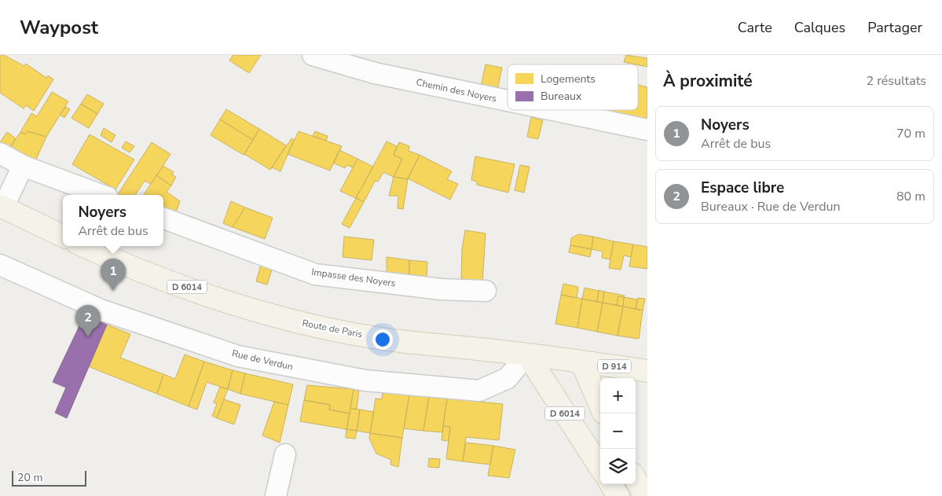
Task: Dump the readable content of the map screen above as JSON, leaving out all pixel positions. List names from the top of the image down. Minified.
{"streets":{"main road":["D 6014","Route de Paris","D 914"],"street":["Chemin des Noyers","Impasse des Noyers","Rue de Verdun"]},"crossings":[["D 6014","Route de Paris"],["D 6014","Rue de Verdun"],["Route de Paris","Rue de Verdun"]],"legend":["Logements","Bureaux"],"scale_bar":"20 m","page":{"header":"Waypost","nav":["Carte","Calques","Partager"],"heading":["À proximité","2 résultats"],"list":[{"mark":"1","name":"Noyers","note":"Arrêt de bus","value":"70 m"},{"mark":"2","name":"Espace libre","note":"Bureaux · Rue de Verdun","value":"80 m"}],"popup":["Noyers","Arrêt de bus"],"pins":["1","2"],"map_buttons":["+","−"],"scale":"20 m"}}
